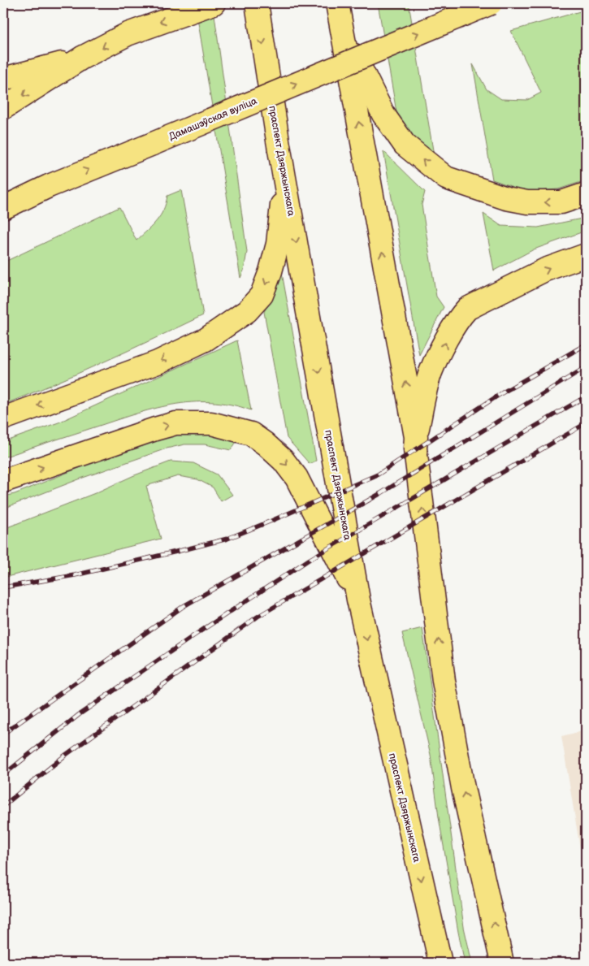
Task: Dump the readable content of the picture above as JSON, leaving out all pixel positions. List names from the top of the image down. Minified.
{"streets":{"main road":["Дамашэўская вуліца","праспект Дзяржынскага"]}}
